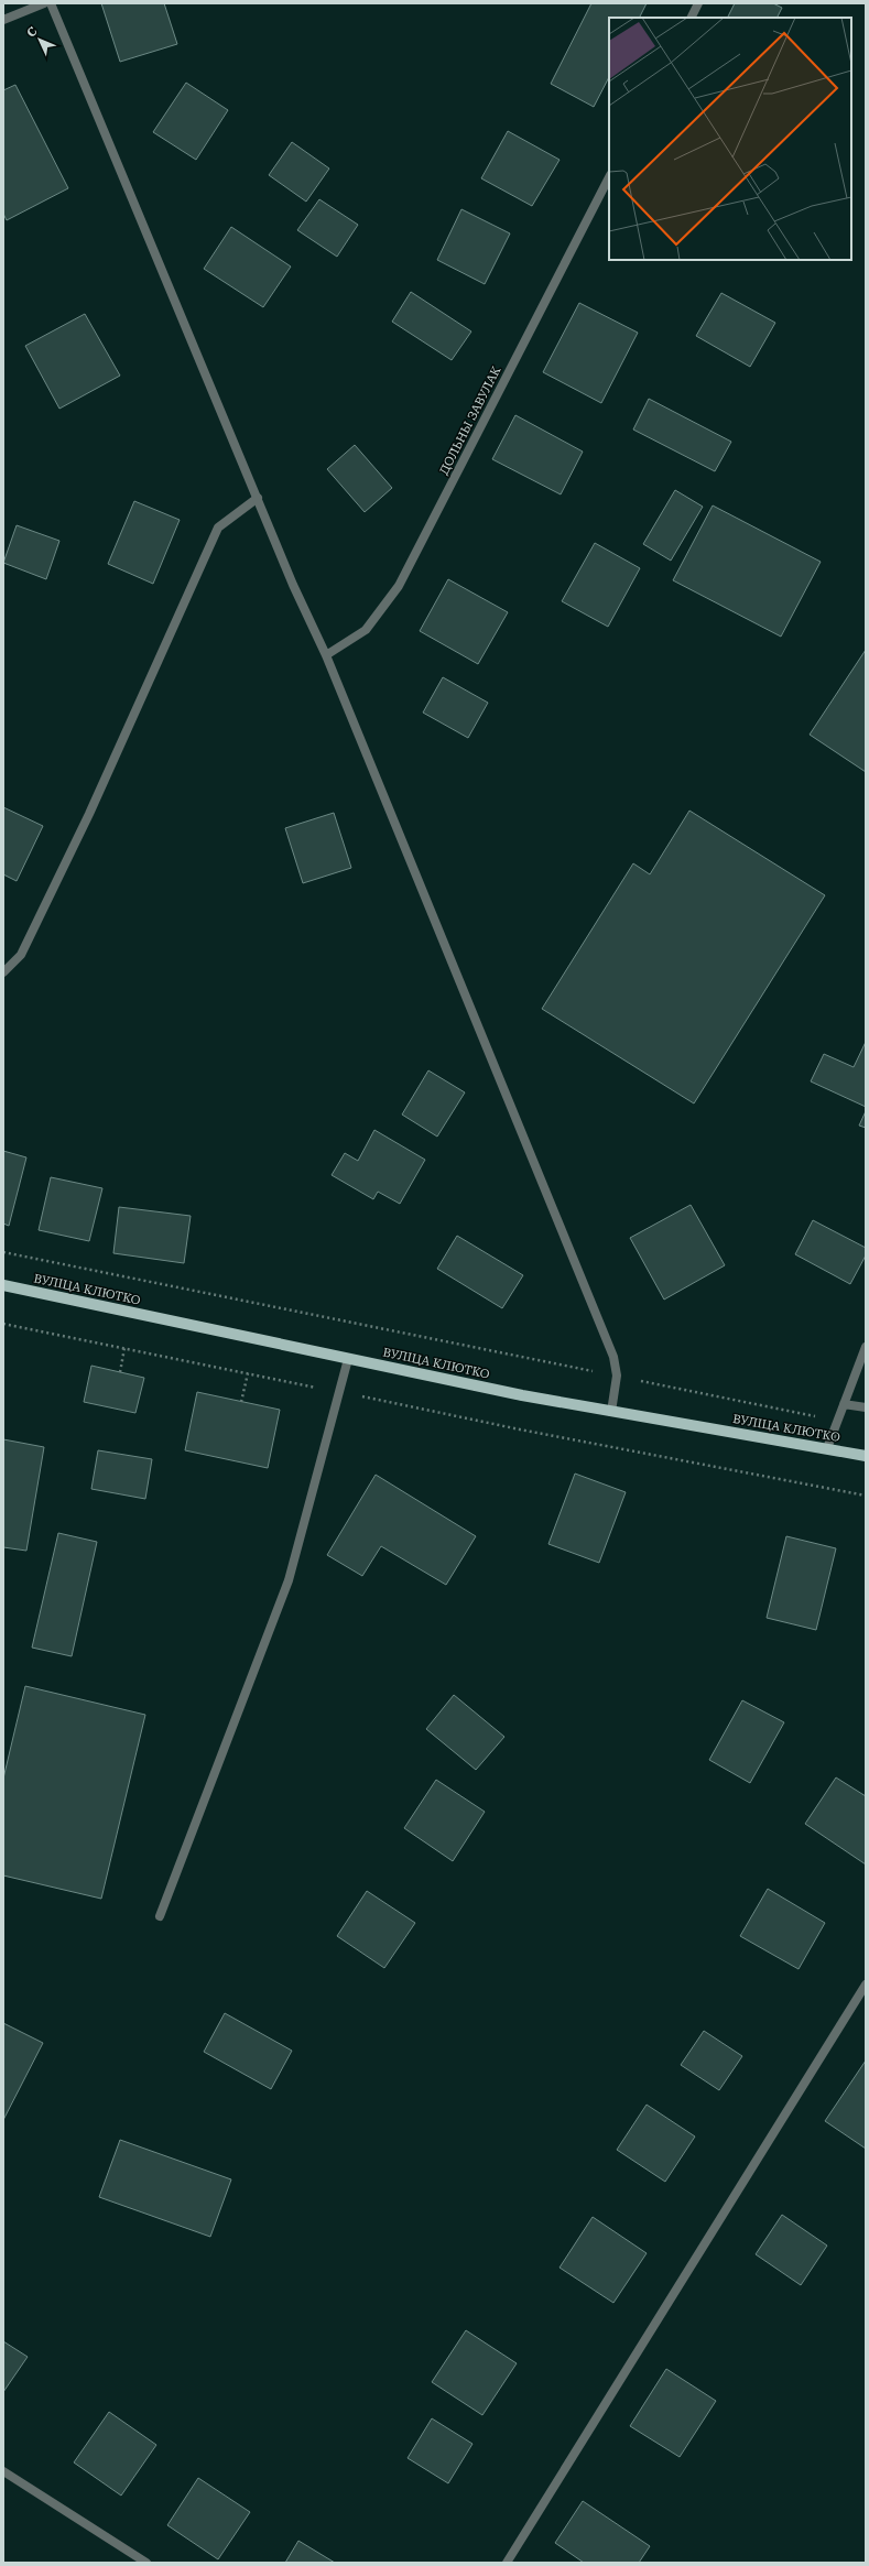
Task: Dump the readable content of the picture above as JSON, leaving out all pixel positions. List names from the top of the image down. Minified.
{"streets":{"main road":["ВУЛІЦА КЛЮТКО"],"street":["ДОЛЬНЫ ЗАВУЛАК"]},"north":"top left"}
